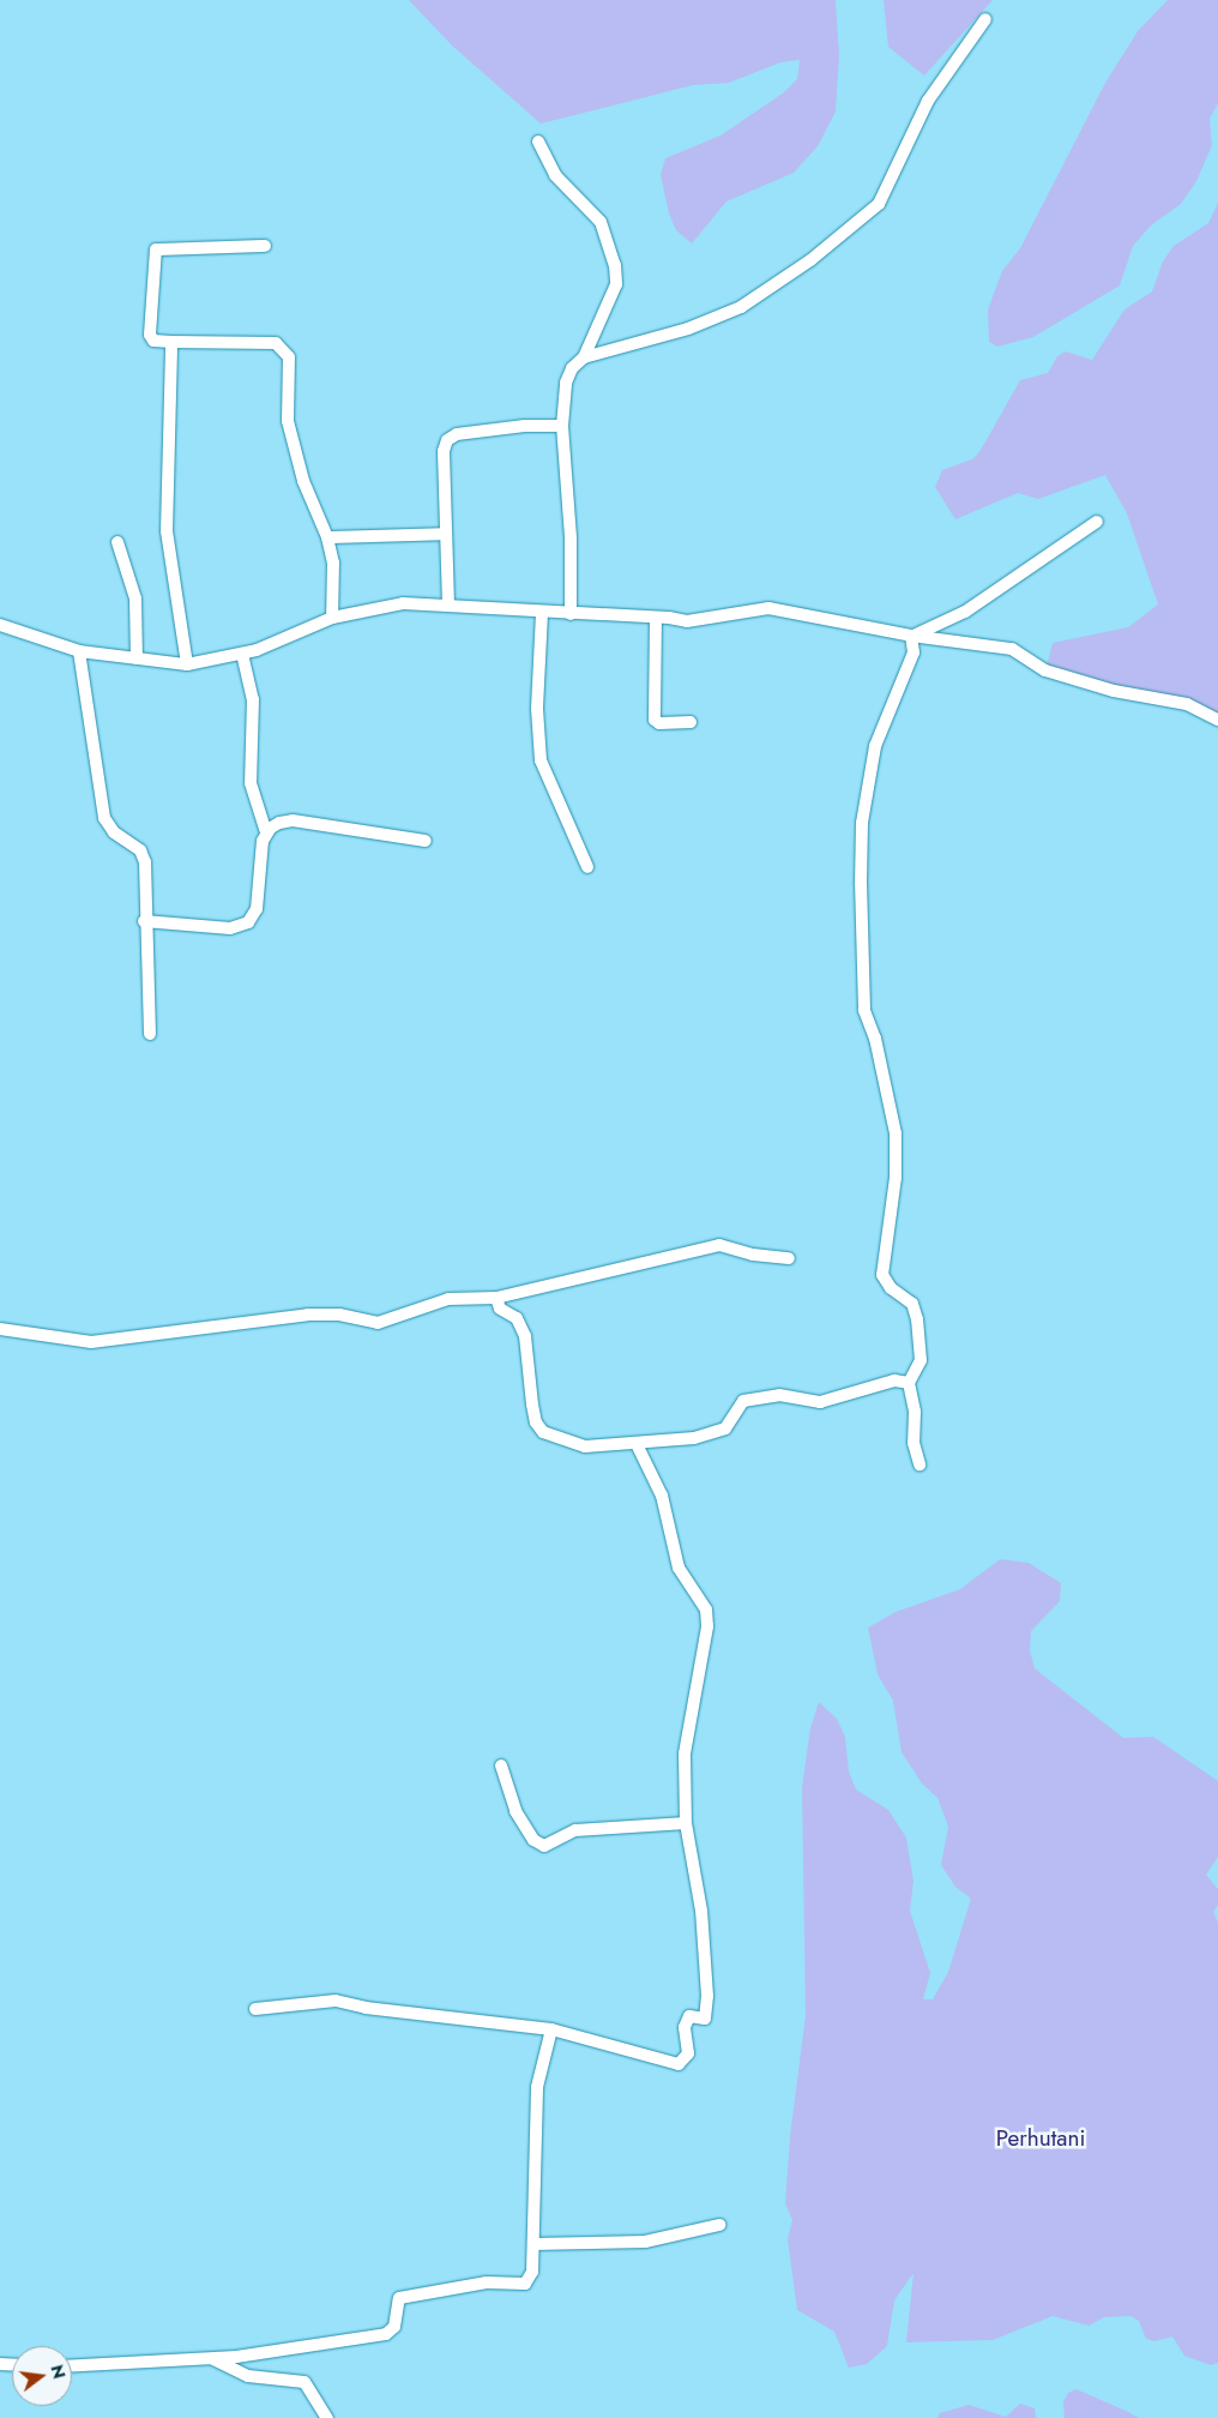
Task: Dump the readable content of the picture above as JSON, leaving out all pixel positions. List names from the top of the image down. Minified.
{"parks":["Perhutani"],"north":"right"}
